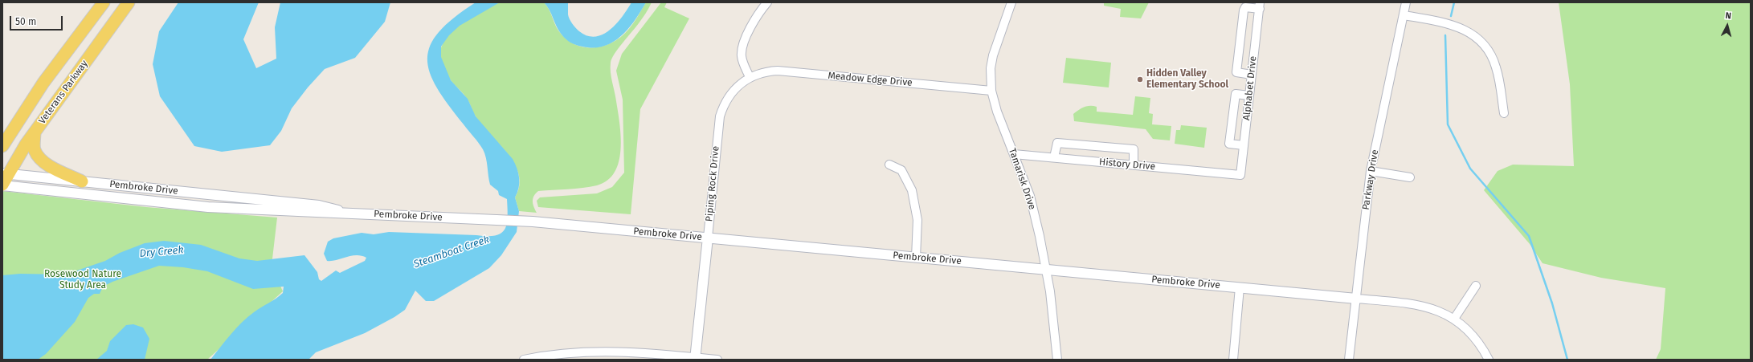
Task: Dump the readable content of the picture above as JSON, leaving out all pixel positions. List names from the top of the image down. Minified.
{"streets":{"main road":["Veterans Parkway"],"street":["Meadow Edge Drive","Alphabet Drive","History Drive","Tamarisk Drive","Parkway Drive","Piping Rock Drive","Pembroke Drive"]},"crossings":[["Meadow Edge Drive","Tamarisk Drive"],["Meadow Edge Drive","Piping Rock Drive"],["Alphabet Drive","History Drive"],["Veterans Parkway","Pembroke Drive"],["History Drive","Tamarisk Drive"],["Tamarisk Drive","Pembroke Drive"],["Parkway Drive","Pembroke Drive"],["Piping Rock Drive","Pembroke Drive"]],"water":["Dry Creek","Steamboat Creek"],"parks":["Rosewood Nature Study Area"],"places":["Hidden Valley Elementary School"],"scale_bar":"50 m","north":"top"}
